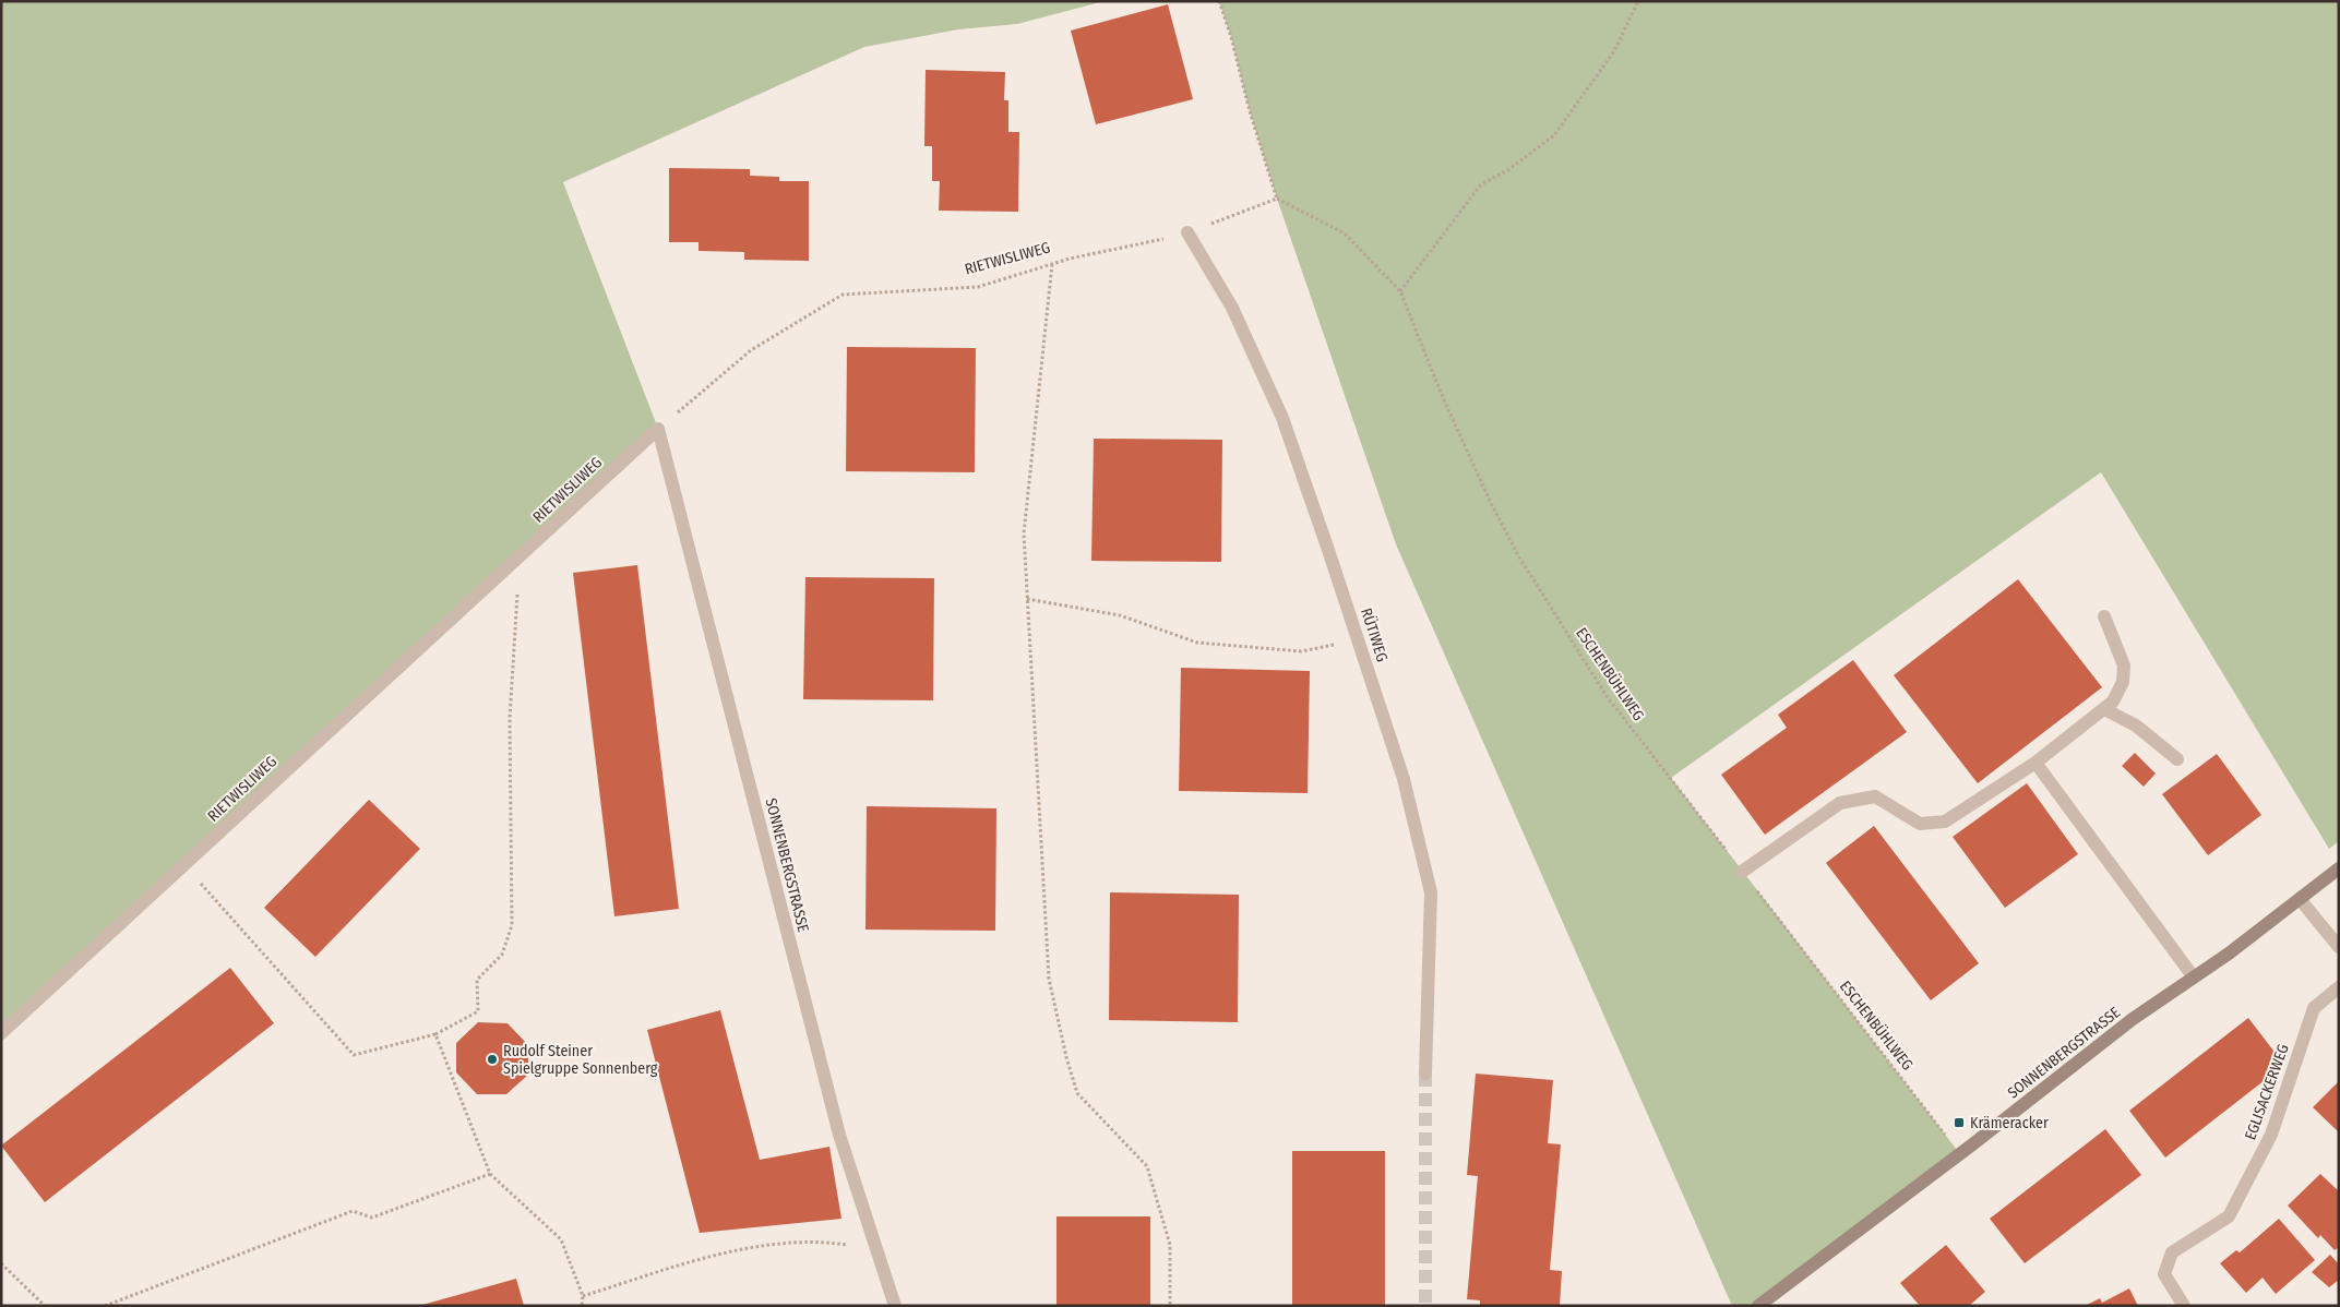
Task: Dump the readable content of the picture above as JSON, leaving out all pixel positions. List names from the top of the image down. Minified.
{"streets":{"street":["RIETWISLIWEG","RÜTIWEG","SONNENBERGSTRASSE","EGLISACKERWEG"],"path":["ESCHENBÜHLWEG"]},"crossings":[["RIETWISLIWEG","RÜTIWEG"],["RIETWISLIWEG","ESCHENBÜHLWEG"],["RIETWISLIWEG","SONNENBERGSTRASSE"],["ESCHENBÜHLWEG","SONNENBERGSTRASSE"]],"places":{"other":["Rudolf Steiner Spielgruppe Sonnenberg"],"transit":["Krämeracker"]}}
